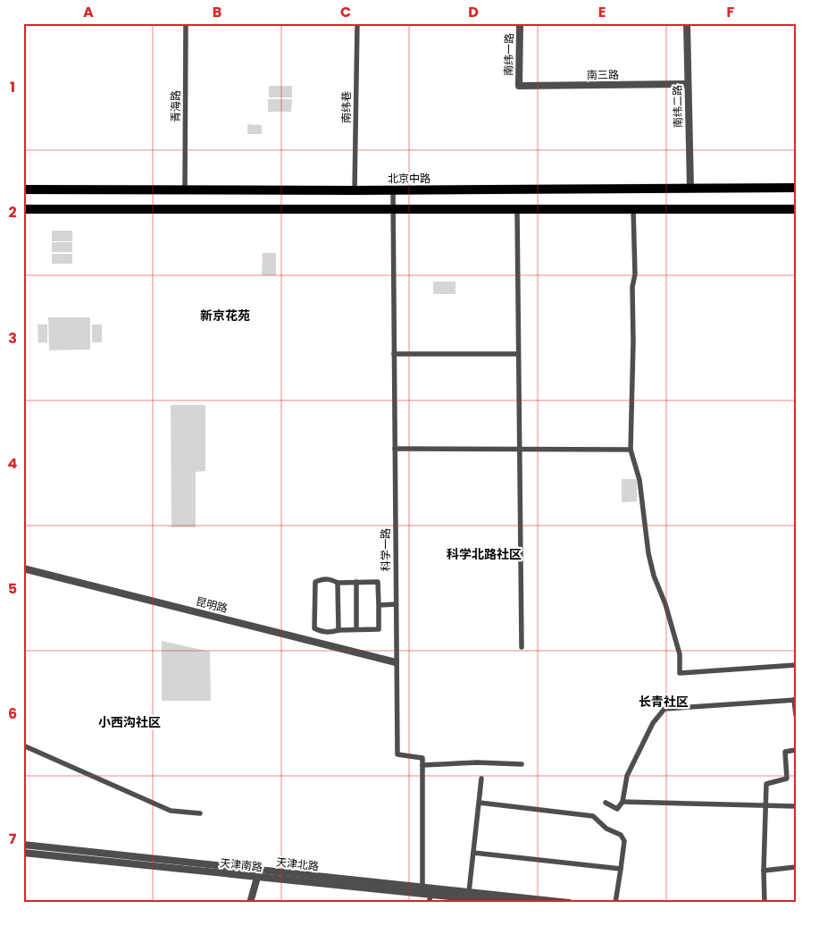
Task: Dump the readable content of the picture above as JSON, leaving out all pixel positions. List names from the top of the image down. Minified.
{"streets":{"main road":["北京中路"],"street":["南纬一路","南三路","青海路","南纬二路","南纬巷","科学一路","昆明路","天津北路","天津南路"]},"crossings":[["南纬一路","南三路"],["南三路","南纬二路"],["青海路","北京中路"],["南纬二路","北京中路"],["南纬巷","北京中路"],["北京中路","科学一路"],["科学一路","昆明路"],["天津北路","天津南路"]],"districts":["新京花苑","科学北路社区","长青社区","小西沟社区"],"grid":{"columns":["A","B","C","D","E","F"],"rows":["1","2","3","4","5","6","7"]}}
